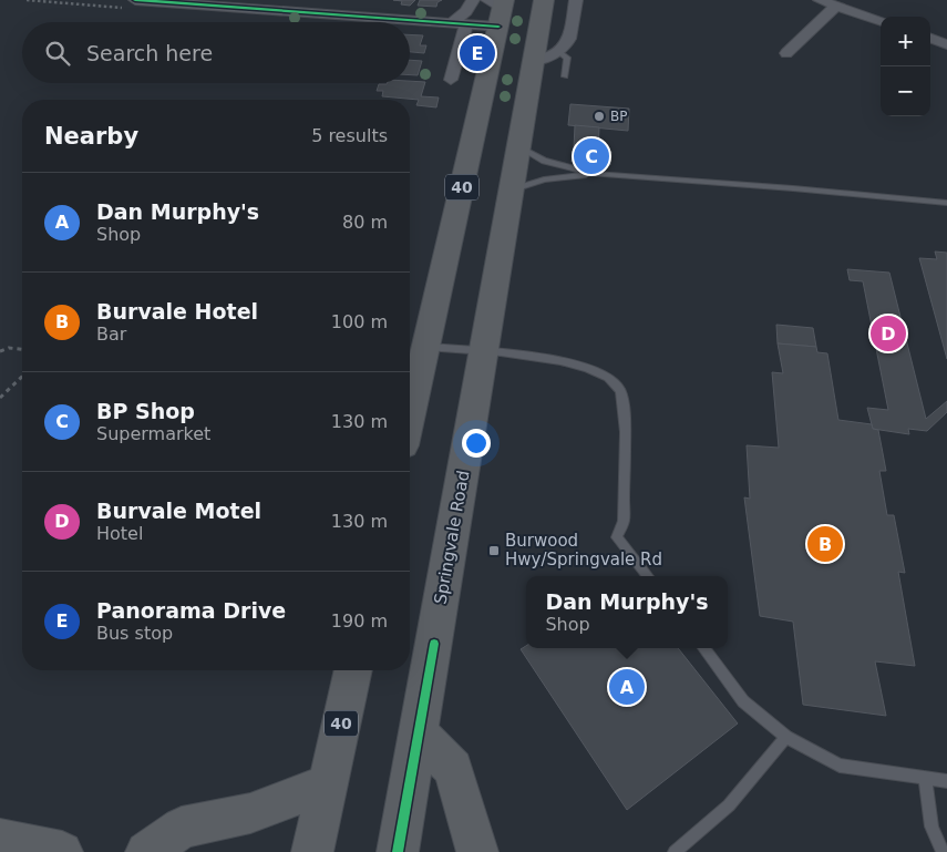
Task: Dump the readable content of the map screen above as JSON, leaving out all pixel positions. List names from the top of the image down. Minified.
{"streets":{"highway":["40","Springvale Road"]},"places":{"other":["BP"],"transit":["Burwood Hwy/Springvale Rd"]},"page":{"map_buttons":["+","−"],"search":"Search here","pins":["E","C","D","B","A"],"heading":["Nearby","5 results"],"list":[{"mark":"A","name":"Dan Murphy's","note":"Shop","value":"80 m"},{"mark":"B","name":"Burvale Hotel","note":"Bar","value":"100 m"},{"mark":"C","name":"BP Shop","note":"Supermarket","value":"130 m"},{"mark":"D","name":"Burvale Motel","note":"Hotel","value":"130 m"},{"mark":"E","name":"Panorama Drive","note":"Bus stop","value":"190 m"}],"popup":["Dan Murphy's","Shop"]}}
